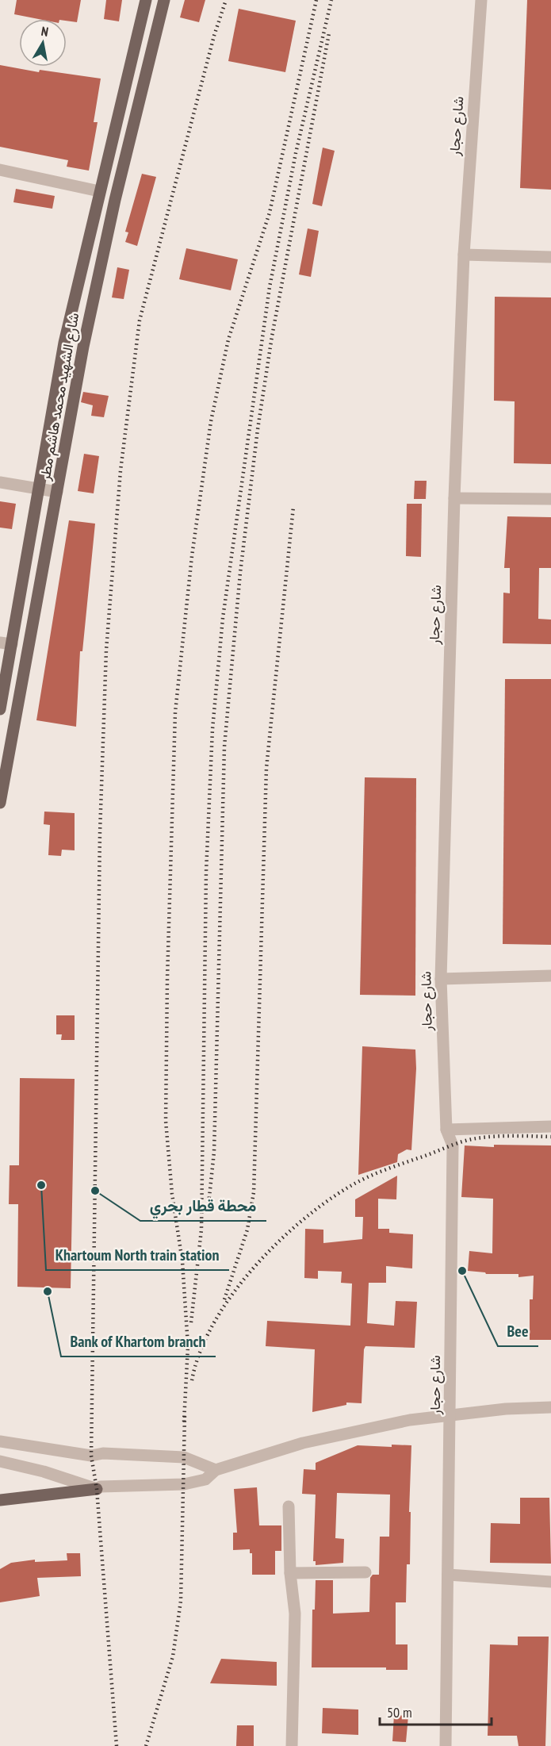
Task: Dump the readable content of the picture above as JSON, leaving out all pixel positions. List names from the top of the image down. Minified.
{"streets":{"main road":["شارع الشهيد محمد هاشم مطر"],"street":["شارع حجار"]},"places":["Khartoum North train station","محطة قطار بحري","Bee","Bank of Khartom branch"],"scale_bar":"50 m","north":"top"}
